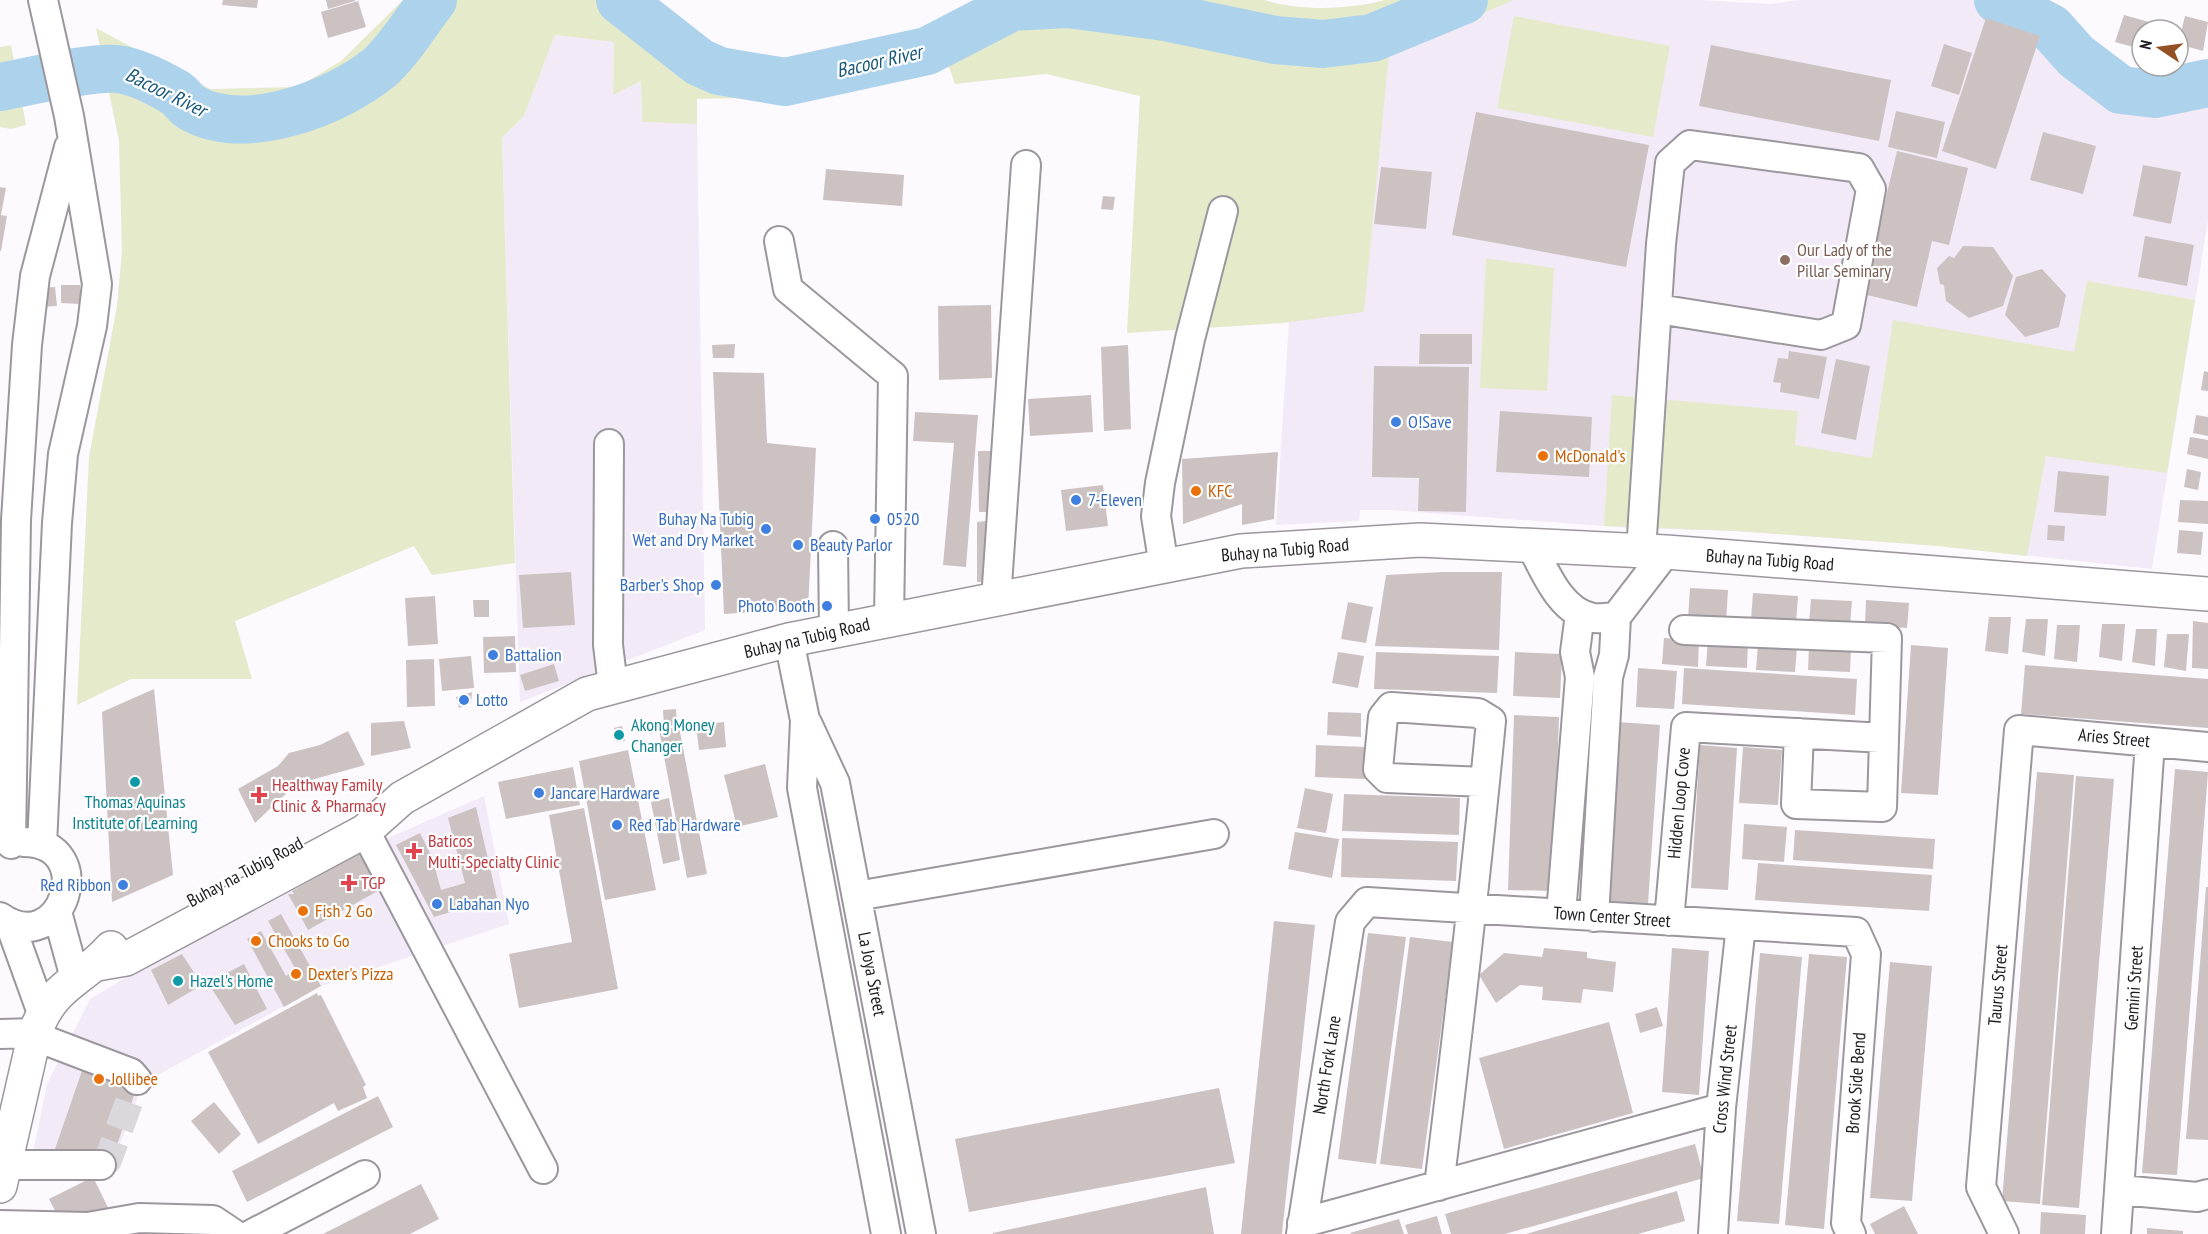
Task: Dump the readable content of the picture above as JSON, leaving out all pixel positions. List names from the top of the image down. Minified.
{"streets":{"main road":["Buhay na Tubig Road"],"street":["Aries Street","Hidden Loop Cove","Town Center Street","La Joya Street","Taurus Street","Gemini Street","North Fork Lane","Cross Wind Street","Brook Side Bend"]},"crossings":[["Buhay na Tubig Road","La Joya Street"],["Aries Street","Taurus Street"],["Aries Street","Gemini Street"],["Hidden Loop Cove","Town Center Street"],["Town Center Street","North Fork Lane"],["Town Center Street","Cross Wind Street"],["Town Center Street","Brook Side Bend"]],"water":["Bacoor River"],"places":{"other":["Our Lady of the Pillar Seminary","O!Save","McDonald's","KFC","7-Eleven","0520","Buhay Na Tubig Wet and Dry Market","Beauty Parlor","Barber's Shop","Photo Booth","Battalion","Lotto","Akong Money Changer","Thomas Aquinas Institute of Learning","Jancare Hardware","Red Tab Hardware","Red Ribbon","Labahan Nyo","Fish 2 Go","Chooks to Go","Dexter's Pizza","Hazel's Home","Jollibee"],"health":["Healthway Family Clinic & Pharmacy","Baticos Multi-Specialty Clinic","TGP"]},"north":"left"}
